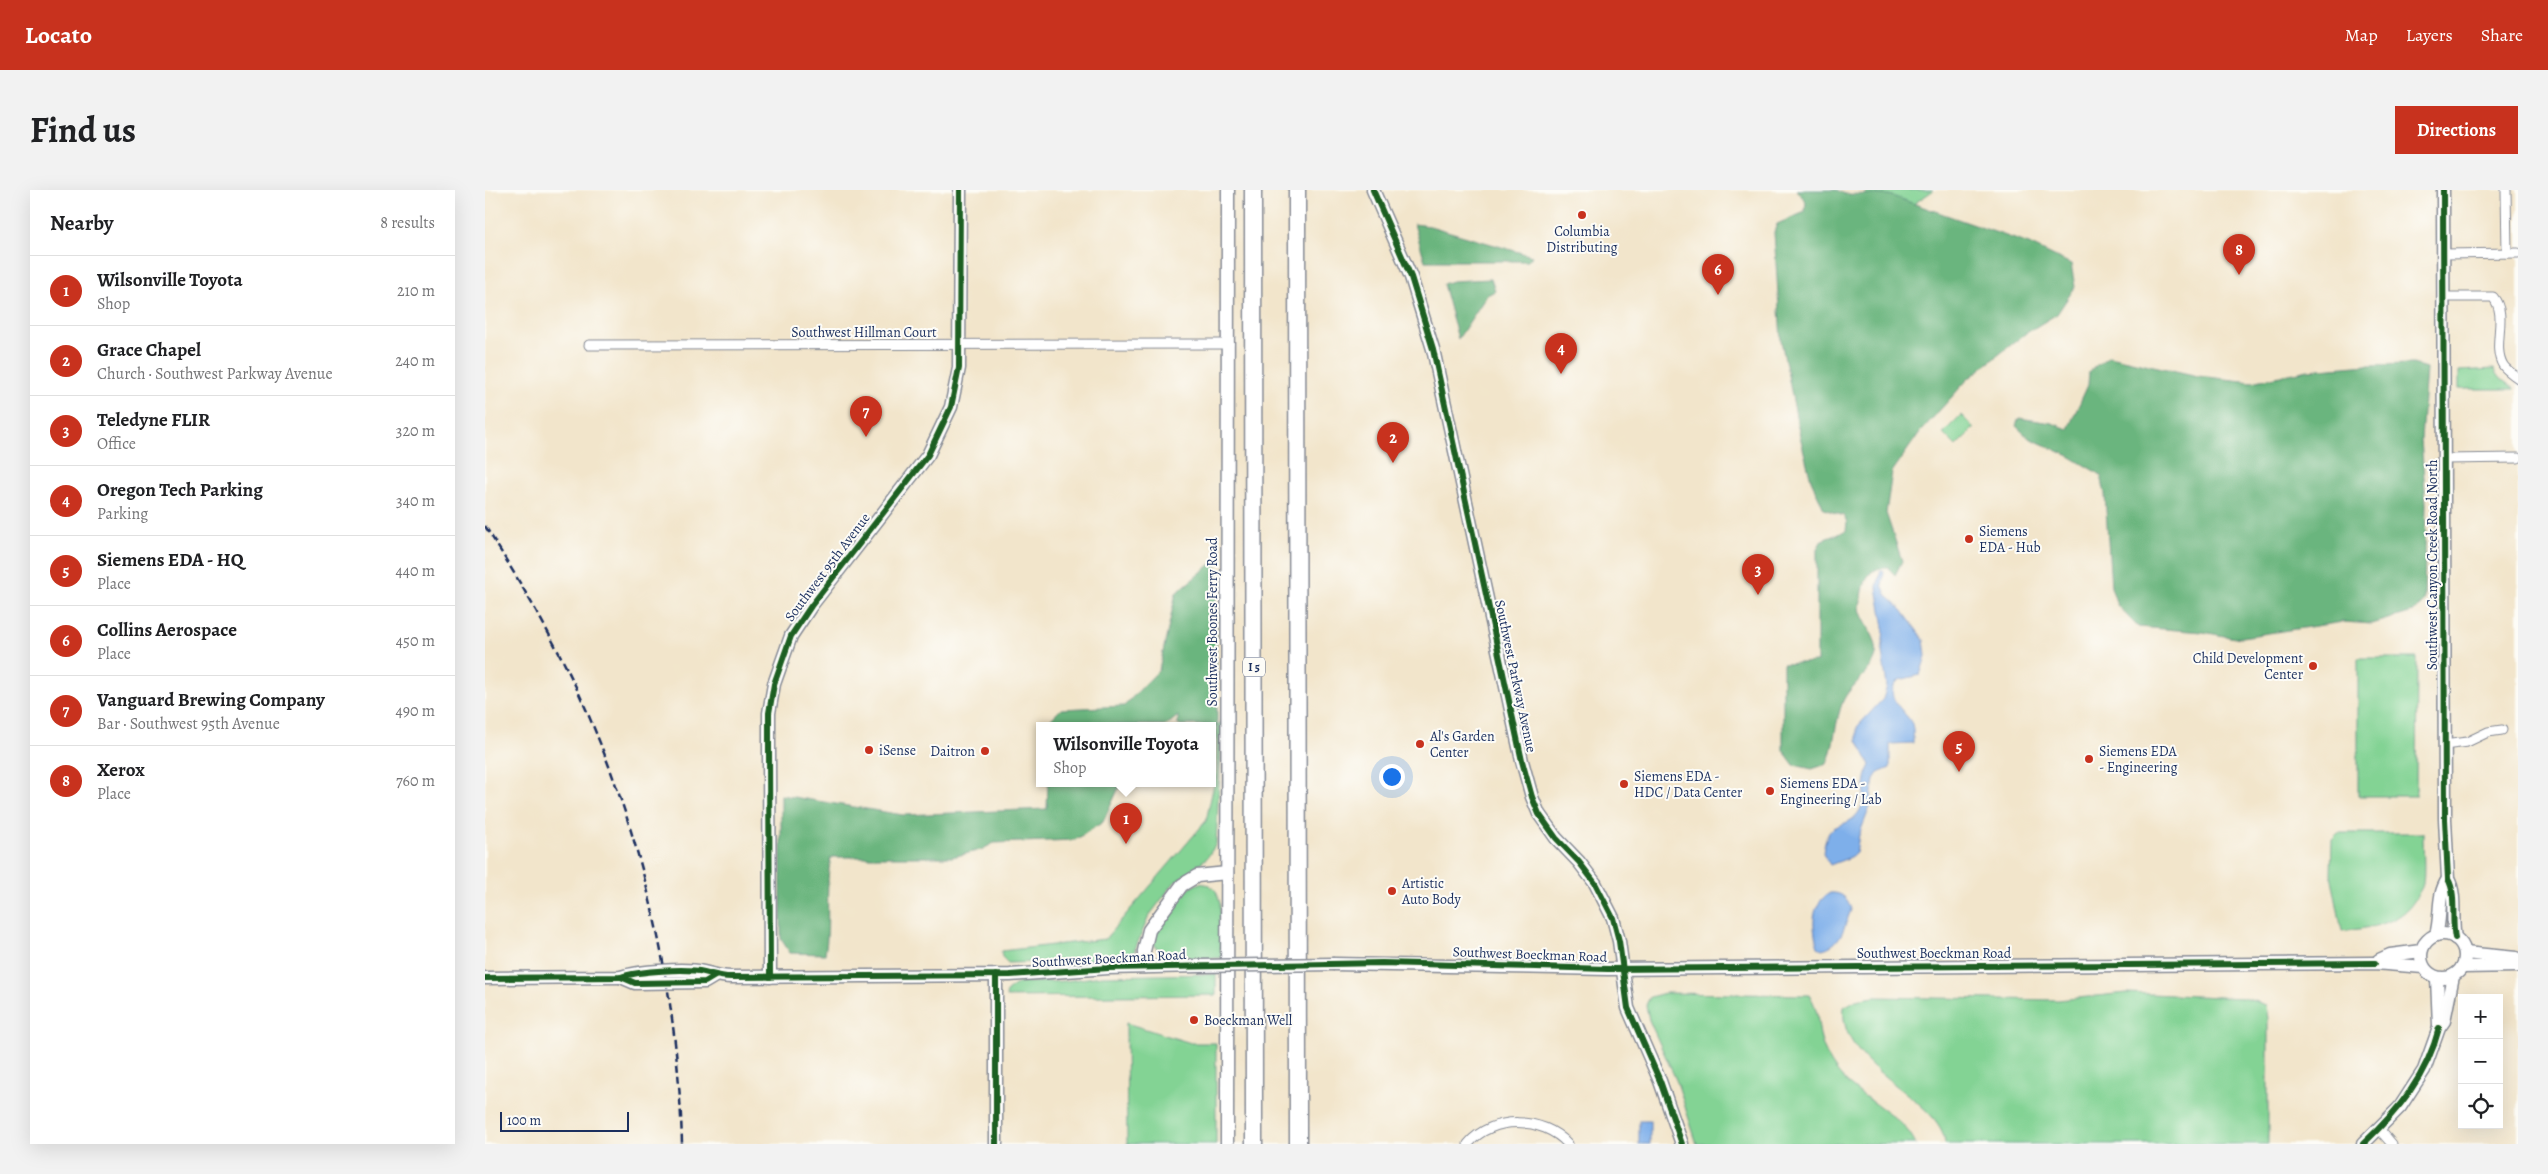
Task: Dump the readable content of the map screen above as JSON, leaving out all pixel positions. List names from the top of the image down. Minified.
{"streets":{"highway":["I 5"],"main road":["Southwest Canyon Creek Road North","Southwest 95th Avenue","Southwest Boones Ferry Road","Southwest Parkway Avenue","Southwest Boeckman Road"],"street":["Southwest Hillman Court"]},"crossings":[["Southwest Hillman Court","Southwest 95th Avenue"],["Southwest Hillman Court","Southwest Boones Ferry Road"],["Southwest Canyon Creek Road North","Southwest Boeckman Road"],["Southwest 95th Avenue","Southwest Boeckman Road"],["Southwest Parkway Avenue","Southwest Boeckman Road"]],"places":["Columbia Distributing","Siemens EDA - Hub","Child Development Center","Al's Garden Center","iSense","Daitron","Siemens EDA - Engineering","Siemens EDA - HDC / Data Center","Siemens EDA - Engineering / Lab","Artistic Auto Body","Boeckman Well"],"scale_bar":"100 m","page":{"header":"Locato","nav":["Map","Layers","Share"],"title":"Find us","buttons":"Directions","heading":["Nearby","8 results"],"pins":["8","6","4","7","2","3","5","1"],"list":[{"mark":"1","name":"Wilsonville Toyota","note":"Shop","value":"210 m"},{"mark":"2","name":"Grace Chapel","note":"Church · Southwest Parkway Avenue","value":"240 m"},{"mark":"3","name":"Teledyne FLIR","note":"Office","value":"320 m"},{"mark":"4","name":"Oregon Tech Parking","note":"Parking","value":"340 m"},{"mark":"5","name":"Siemens EDA - HQ","note":"Place","value":"440 m"},{"mark":"6","name":"Collins Aerospace","note":"Place","value":"450 m"},{"mark":"7","name":"Vanguard Brewing Company","note":"Bar · Southwest 95th Avenue","value":"490 m"},{"mark":"8","name":"Xerox","note":"Place","value":"760 m"}],"popup":["Wilsonville Toyota","Shop"],"map_buttons":["+","−"],"scale":"100 m"}}
